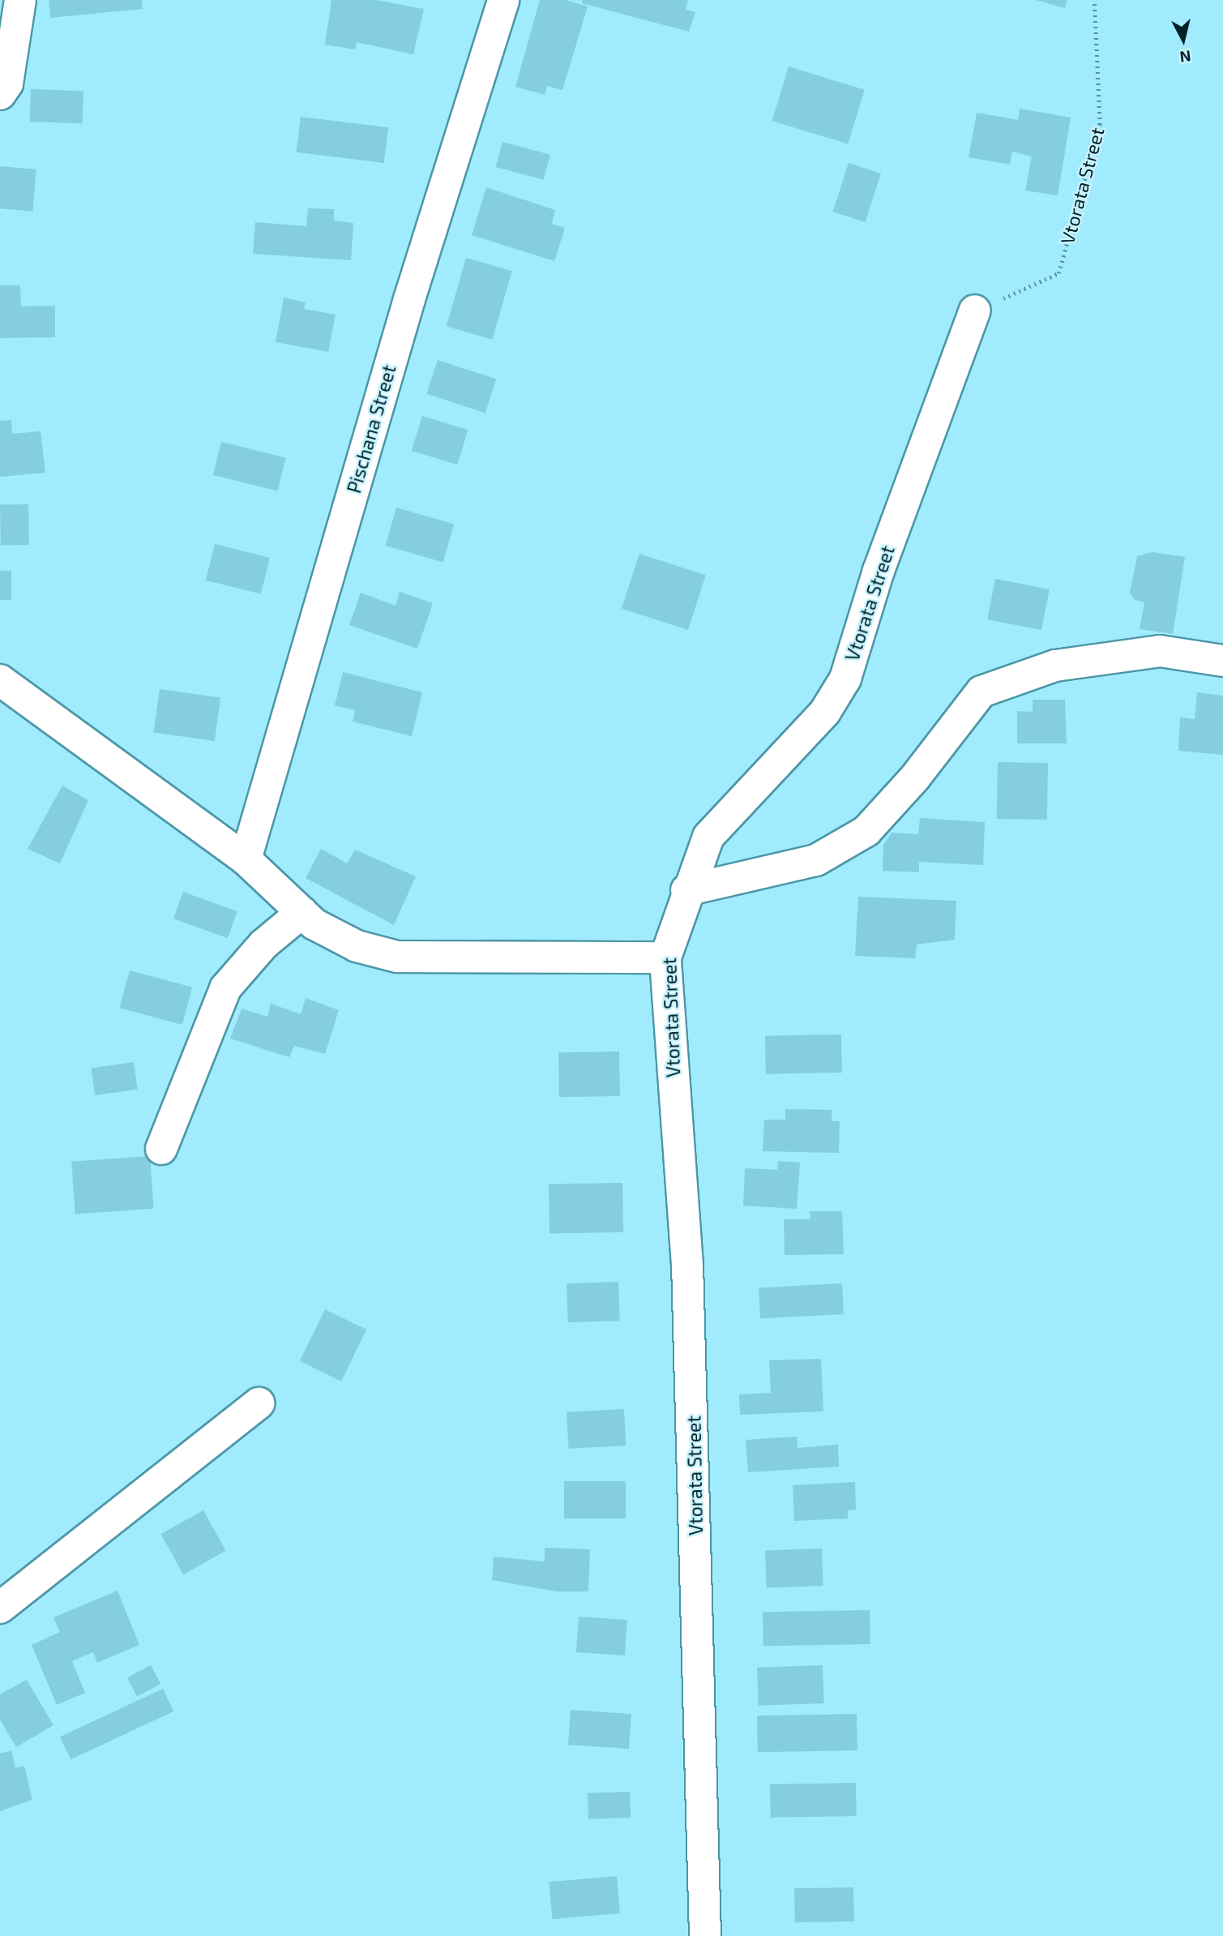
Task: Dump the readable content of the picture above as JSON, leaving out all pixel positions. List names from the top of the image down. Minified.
{"streets":{"street":["Vtorata Street","Pischana Street"]},"north":"bottom"}
